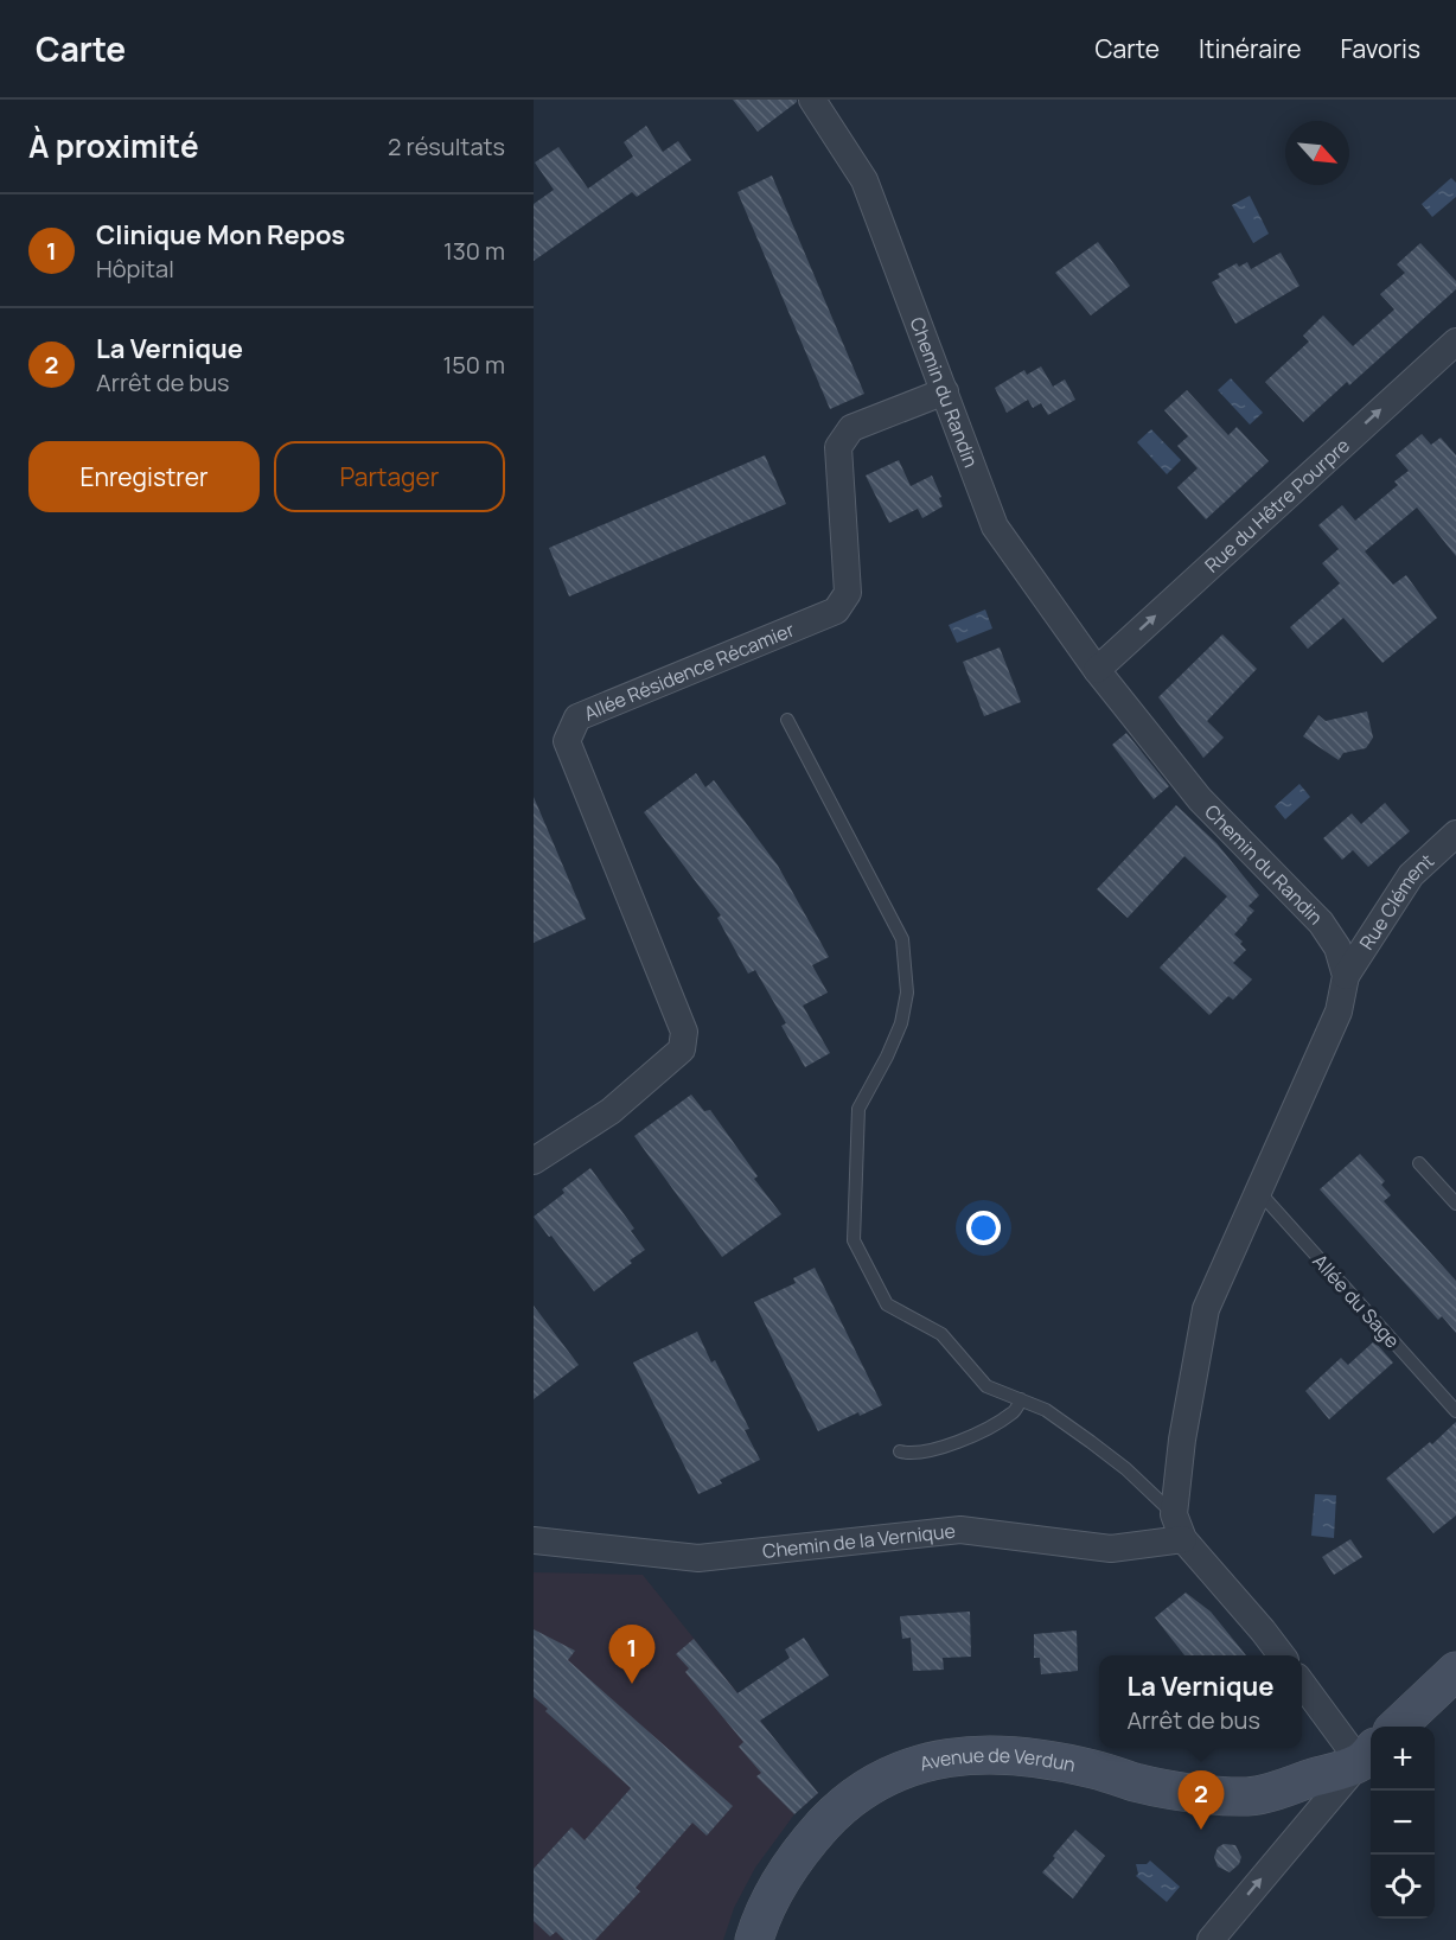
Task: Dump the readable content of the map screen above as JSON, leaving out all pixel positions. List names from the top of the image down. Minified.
{"streets":{"main road":["Avenue de Verdun"],"street":["Chemin du Randin","Rue du Hêtre Pourpre","Allée Résidence Récamier","Rue Clément","Chemin de la Vernique"],"lane":["Allée du Sage"]},"crossings":[["Chemin du Randin","Rue du Hêtre Pourpre"],["Chemin du Randin","Allée Résidence Récamier"],["Chemin du Randin","Rue Clément"]],"one_way":["Rue du Hêtre Pourpre"],"north":"bottom right","page":{"header":"Carte","nav":["Carte","Itinéraire","Favoris"],"heading":["À proximité","2 résultats"],"list":[{"mark":"1","name":"Clinique Mon Repos","note":"Hôpital","value":"130 m"},{"mark":"2","name":"La Vernique","note":"Arrêt de bus","value":"150 m"}],"buttons":["Enregistrer","Partager"],"pins":["1","2"],"popup":["La Vernique","Arrêt de bus"],"map_buttons":["+","−"]}}
